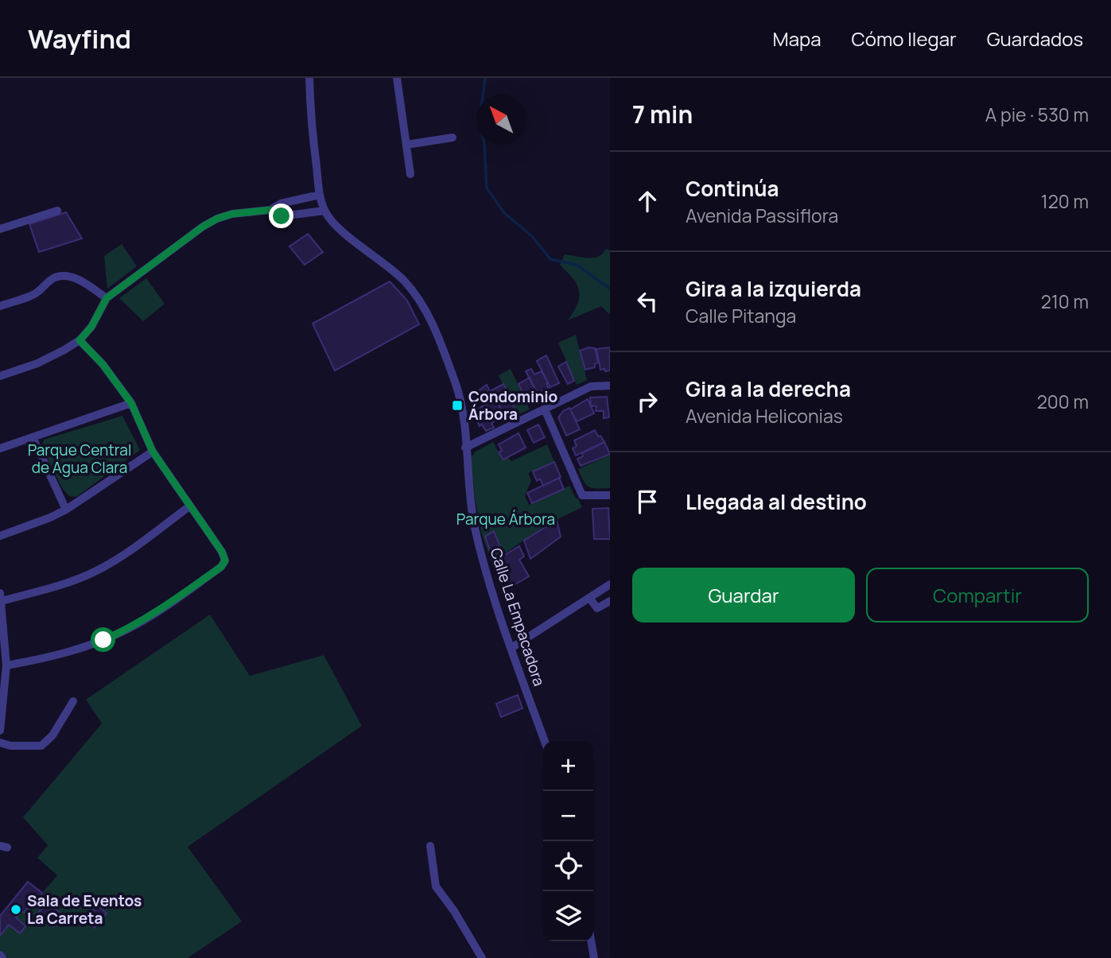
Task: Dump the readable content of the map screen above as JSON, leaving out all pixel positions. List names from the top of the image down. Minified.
{"streets":{"street":["Calle La Empacadora"]},"parks":["Parque Central de Agua Clara","Parque Árbora"],"places":{"transit":["Condominio Árbora"],"other":["Sala de Eventos La Carreta"]},"north":"top left","page":{"header":"Wayfind","nav":["Mapa","Cómo llegar","Guardados"],"heading":["7 min","A pie · 530 m"],"list":[["Continúa","Avenida Passiflora","120 m"],["Gira a la izquierda","Calle Pitanga","210 m"],["Gira a la derecha","Avenida Heliconias","200 m"],"Llegada al destino"],"buttons":["Guardar","Compartir"],"map_buttons":["+","−"]}}
